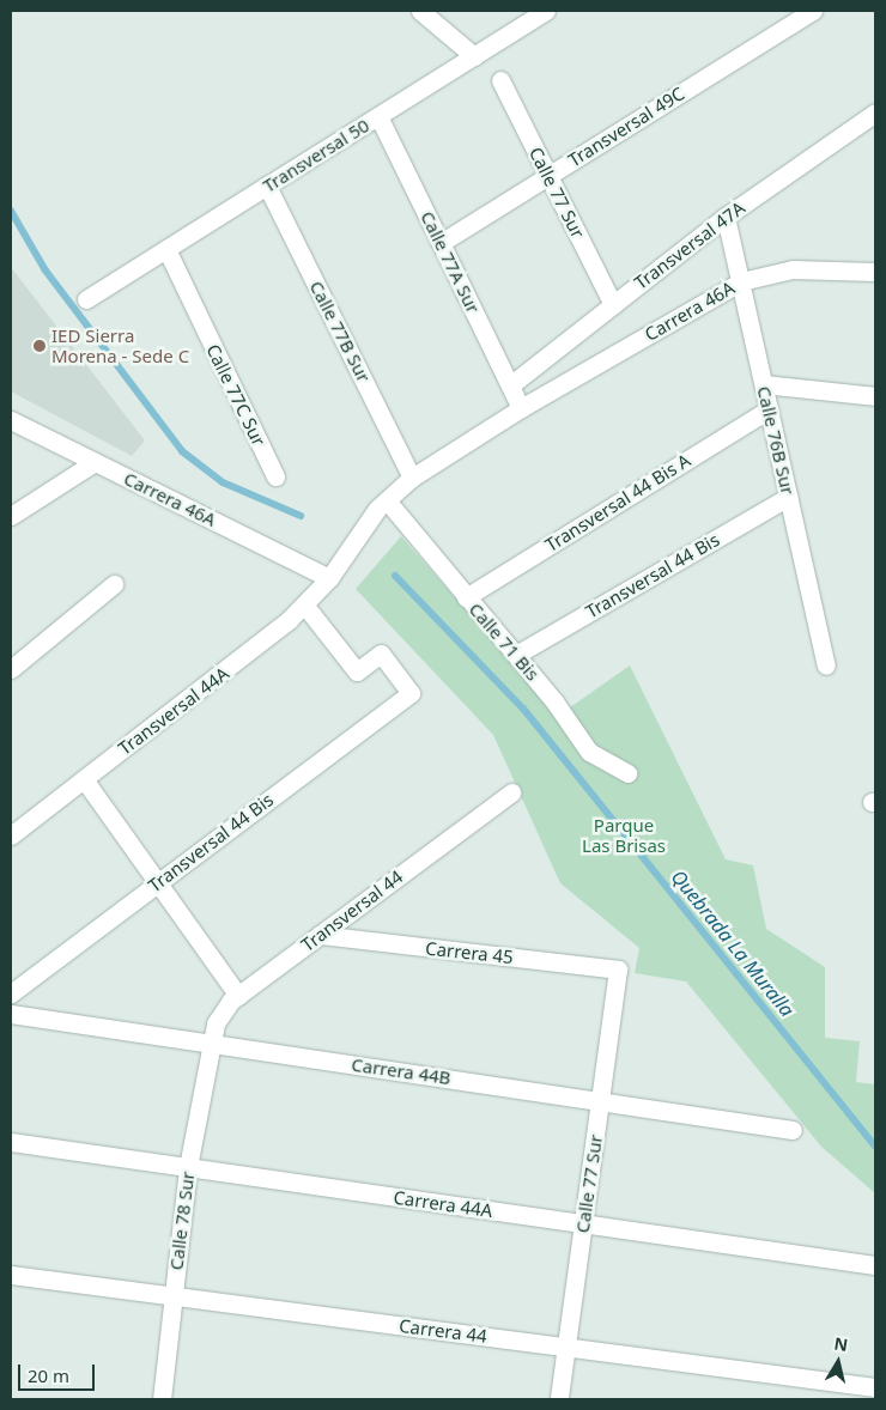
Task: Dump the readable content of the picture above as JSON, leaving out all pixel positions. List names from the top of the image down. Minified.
{"streets":{"street":["Transversal 49C","Transversal 50","Calle 77 Sur","Transversal 47A","Calle 77A Sur","Carrera 46A","Calle 77B Sur","Calle 77C Sur","Calle 76B Sur","Transversal 44 Bis A","Transversal 44 Bis","Calle 71 Bis","Transversal 44A","Transversal 44","Carrera 45","Carrera 44B","Carrera 44A","Calle 78 Sur","Carrera 44"]},"crossings":[["Transversal 49C","Calle 77 Sur"],["Transversal 49C","Calle 77A Sur"],["Transversal 50","Calle 77A Sur"],["Transversal 50","Calle 77B Sur"],["Transversal 50","Calle 77C Sur"],["Calle 77 Sur","Transversal 47A"],["Calle 77 Sur","Carrera 45"],["Calle 77 Sur","Carrera 44B"],["Calle 77 Sur","Carrera 44A"],["Calle 77 Sur","Carrera 44"],["Transversal 47A","Calle 77A Sur"],["Transversal 47A","Calle 76B Sur"],["Calle 77A Sur","Carrera 46A"],["Carrera 46A","Calle 76B Sur"],["Carrera 46A","Transversal 44A"],["Calle 76B Sur","Transversal 44 Bis A"],["Calle 76B Sur","Transversal 44 Bis"],["Transversal 44 Bis A","Calle 71 Bis"],["Transversal 44 Bis","Calle 71 Bis"],["Transversal 44 Bis","Transversal 44A"],["Transversal 44","Carrera 45"],["Transversal 44","Carrera 44B"],["Transversal 44","Calle 78 Sur"],["Carrera 44B","Calle 78 Sur"],["Carrera 44A","Calle 78 Sur"],["Calle 78 Sur","Carrera 44"]],"water":["Quebrada La Muralla"],"parks":["Parque Las Brisas"],"places":["IED Sierra Morena - Sede C"],"scale_bar":"20 m","north":"top"}
